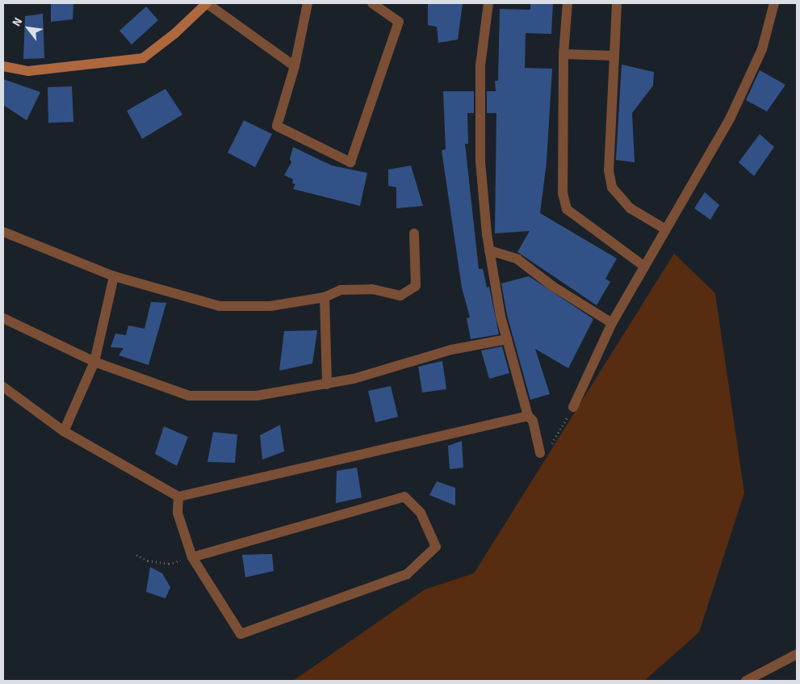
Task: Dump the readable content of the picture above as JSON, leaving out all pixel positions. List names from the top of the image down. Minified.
{"north":"top left"}
